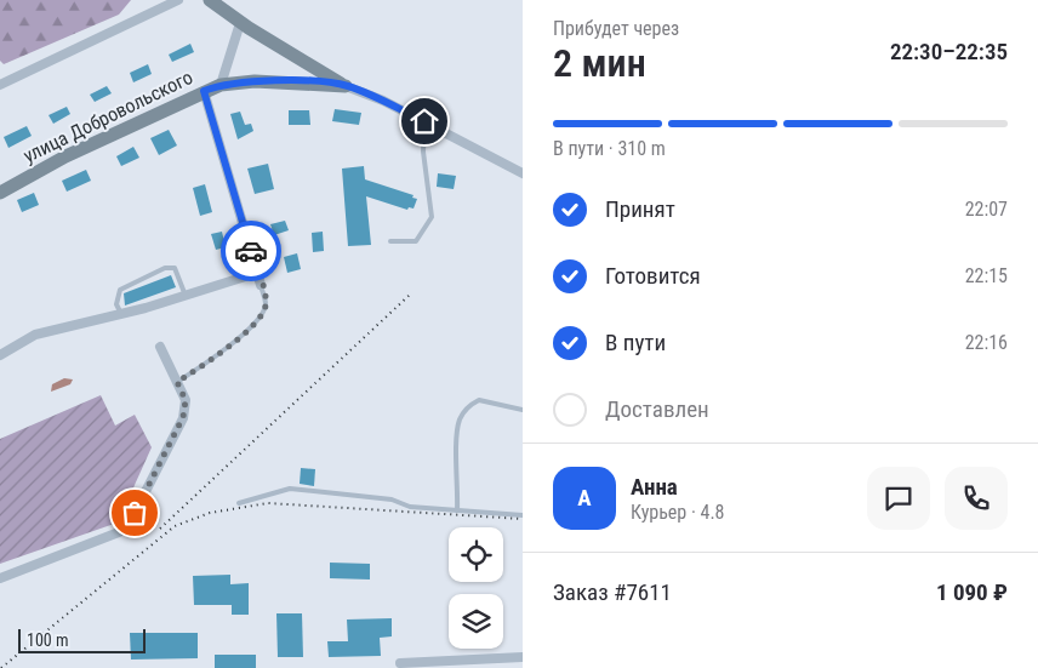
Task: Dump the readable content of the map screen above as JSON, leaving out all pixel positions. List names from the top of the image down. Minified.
{"streets":{"street":["улица Добровольского"]},"scale_bar":"100 m","page":{"heading":["2 мин","Прибудет через","22:30–22:35"],"panel":["Анна","Курьер · 4.8","Заказ #7611","1 090 ₽"],"bar":"В пути · 310 m","list":[["Принят","22:07"],["Готовится","22:15"],["В пути","22:16"],"Доставлен"],"round":"А","scale":"100 m"}}
